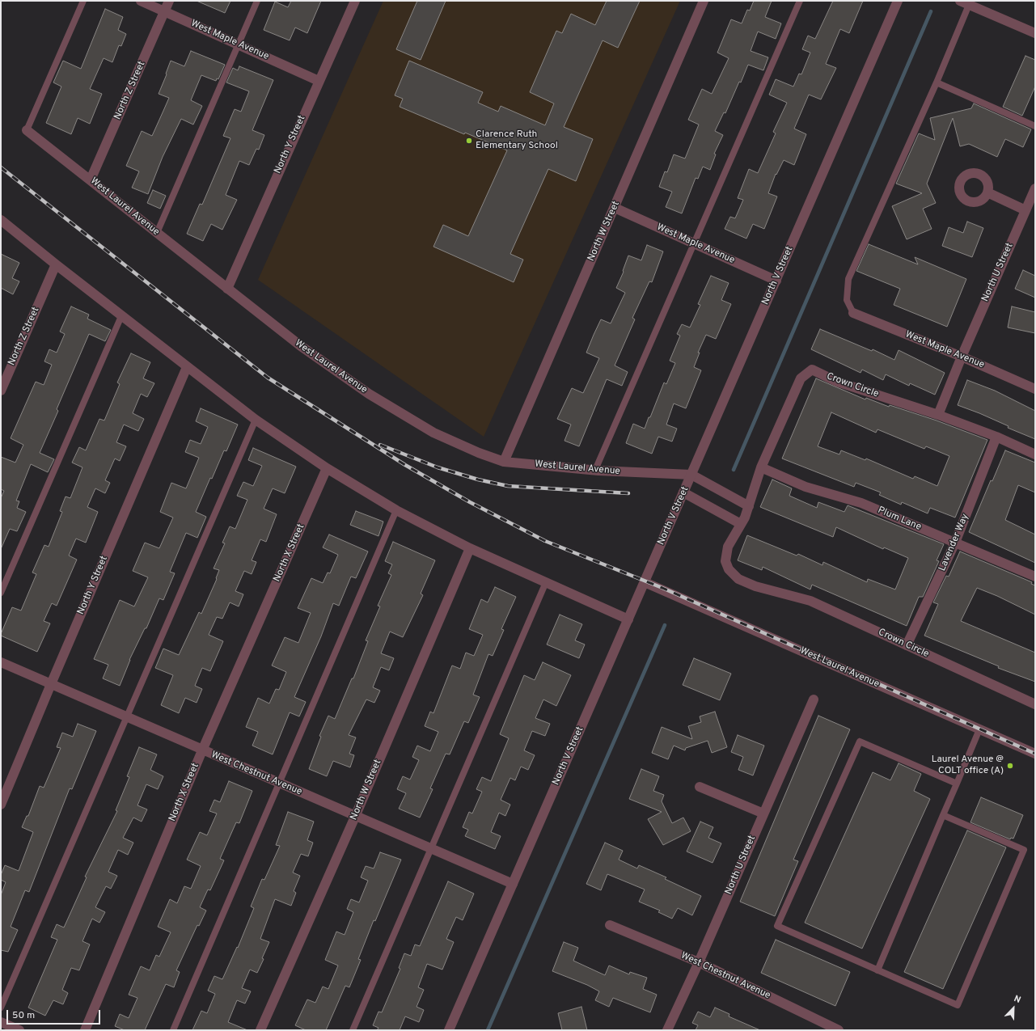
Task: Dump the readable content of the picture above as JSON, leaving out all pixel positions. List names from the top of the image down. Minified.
{"streets":{"street":["West Maple Avenue","North Z Street","North Y Street","West Laurel Avenue","North W Street","North U Street","North V Street","Crown Circle","Plum Lane","Lavender Way","North X Street","West Chestnut Avenue"]},"crossings":[["West Maple Avenue","North Z Street"],["West Maple Avenue","North Y Street"],["West Maple Avenue","North W Street"],["West Maple Avenue","North U Street"],["West Maple Avenue","North V Street"],["North Z Street","West Laurel Avenue"],["North Y Street","West Laurel Avenue"],["North Y Street","West Chestnut Avenue"],["West Laurel Avenue","North W Street"],["West Laurel Avenue","North V Street"],["North W Street","West Chestnut Avenue"],["North U Street","Crown Circle"],["North U Street","West Chestnut Avenue"],["North V Street","West Chestnut Avenue"],["Crown Circle","Plum Lane"],["Crown Circle","Lavender Way"],["Plum Lane","Lavender Way"],["North X Street","West Chestnut Avenue"]],"places":["Clarence Ruth Elementary School","Laurel Avenue @ COLT office (A)"],"scale_bar":"50 m","north":"top right"}
